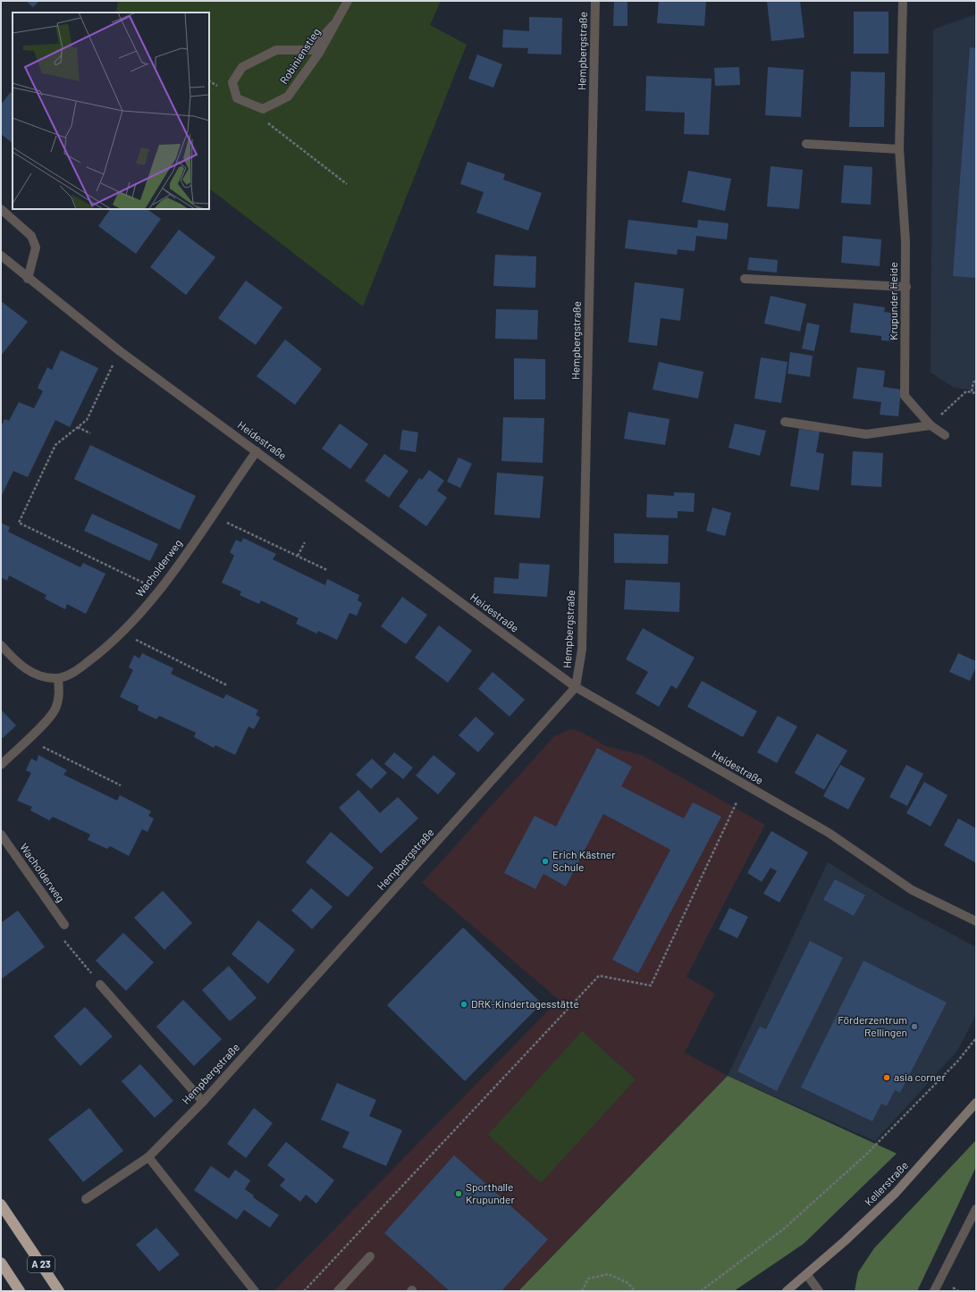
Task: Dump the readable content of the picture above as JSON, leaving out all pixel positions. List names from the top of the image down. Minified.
{"streets":{"highway":["A 23"],"main road":["Kellerstraße"],"street":["Hempbergstraße","Robinienstieg","Krupunder Heide","Heidestraße","Wacholderweg"]},"crossings":[["Hempbergstraße","Heidestraße"],["Heidestraße","Wacholderweg"]],"places":["Erich Kästner Schule","DRK-Kindertagesstätte","Förderzentrum Rellingen","asia corner","Sporthalle Krupunder"]}
